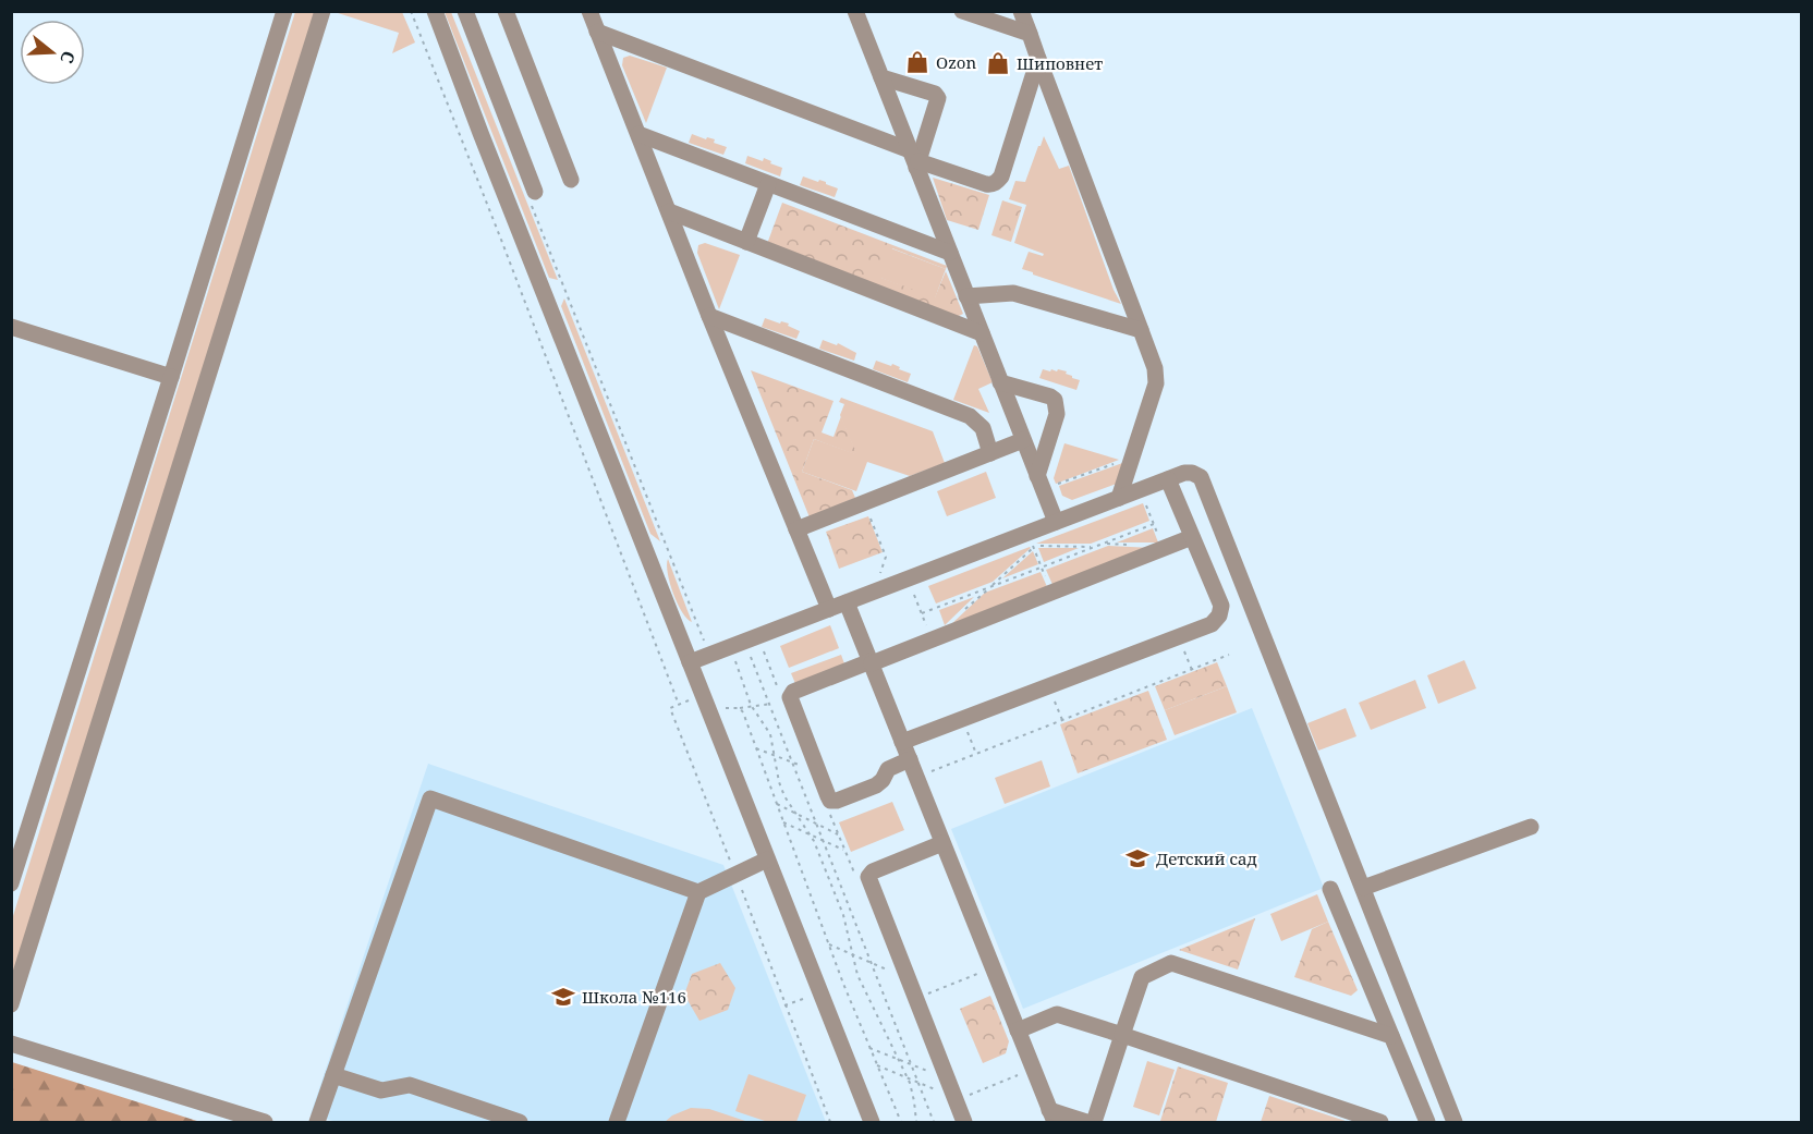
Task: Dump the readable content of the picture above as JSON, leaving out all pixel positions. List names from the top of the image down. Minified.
{"places":{"shop":["Ozon","Шиповнет"],"school or university":["Детский сад","Школа №116"]},"north":"right"}
